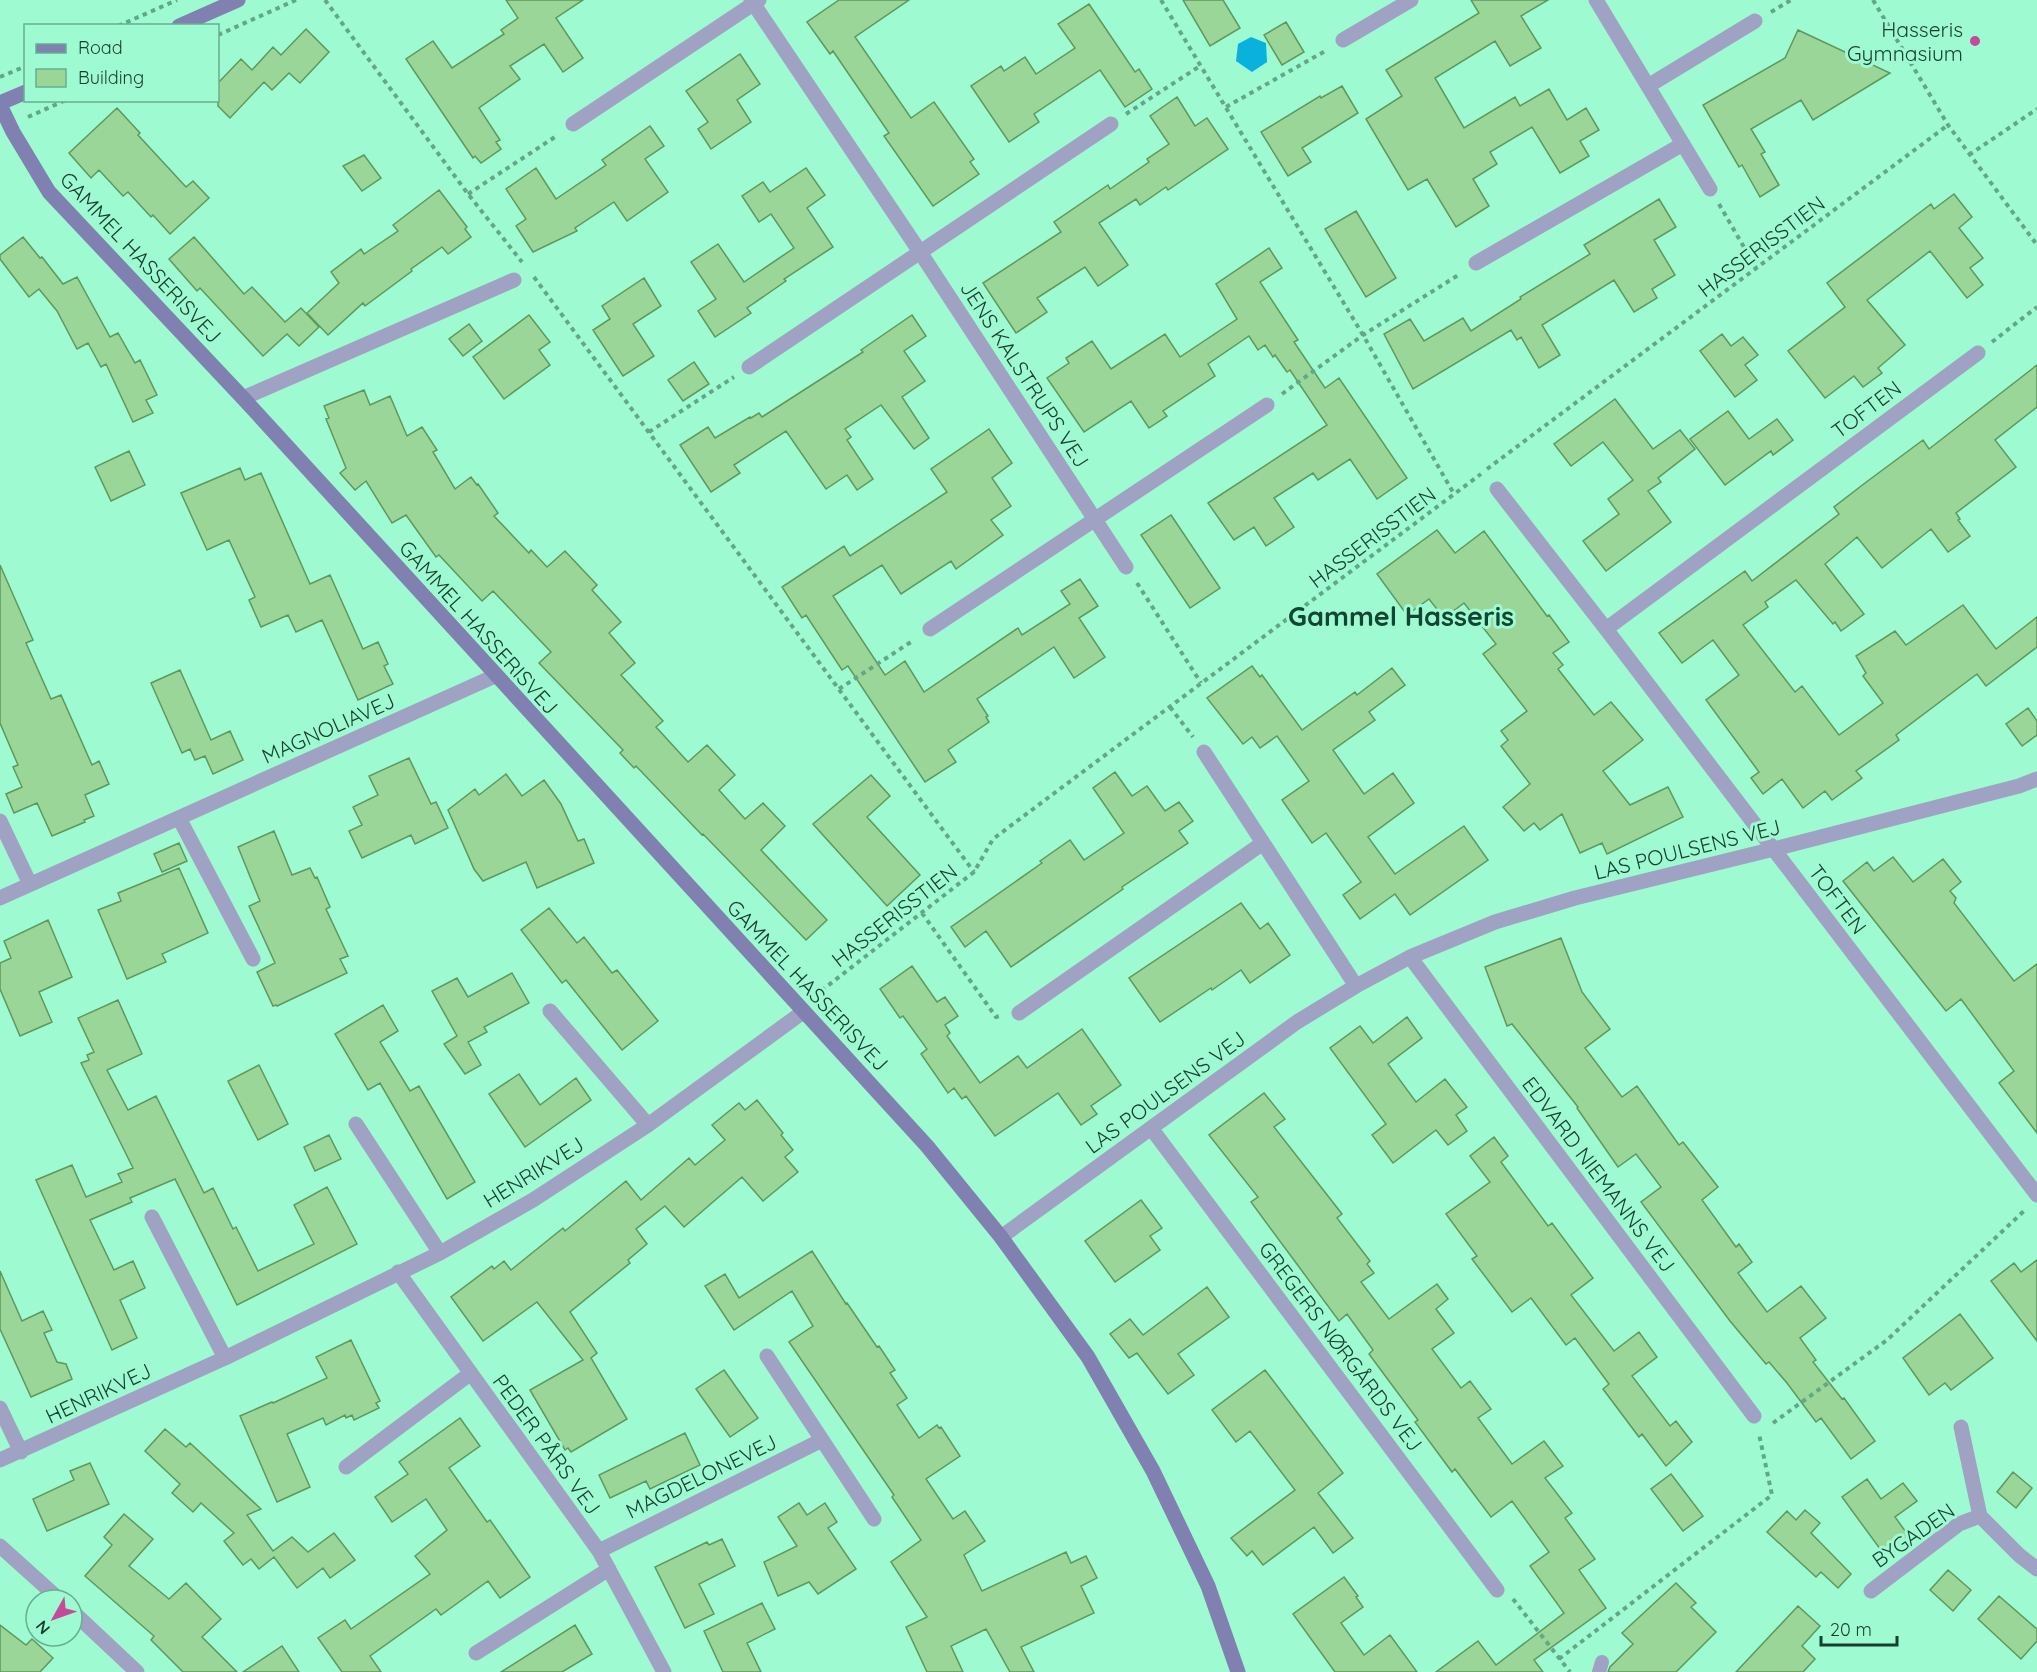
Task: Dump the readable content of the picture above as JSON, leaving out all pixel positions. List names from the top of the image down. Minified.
{"streets":{"street":["GAMMEL HASSERISVEJ","JENS KALSTRUPS VEJ","TOFTEN","MAGNOLIAVEJ","LAS POULSENS VEJ","HENRIKVEJ","EDVARD NIEMANNS VEJ","GREGERS NØRGÅRDS VEJ","PEDER PÅRS VEJ","MAGDELONEVEJ","BYGADEN"],"path":["HASSERISSTIEN"]},"crossings":[["HASSERISSTIEN","GAMMEL HASSERISVEJ"],["HASSERISSTIEN","HENRIKVEJ"],["GAMMEL HASSERISVEJ","MAGNOLIAVEJ"],["GAMMEL HASSERISVEJ","LAS POULSENS VEJ"],["GAMMEL HASSERISVEJ","HENRIKVEJ"],["TOFTEN","LAS POULSENS VEJ"],["LAS POULSENS VEJ","EDVARD NIEMANNS VEJ"],["LAS POULSENS VEJ","GREGERS NØRGÅRDS VEJ"],["HENRIKVEJ","PEDER PÅRS VEJ"],["PEDER PÅRS VEJ","MAGDELONEVEJ"]],"districts":["Gammel Hasseris"],"places":["Hasseris Gymnasium"],"legend":["Road","Building"],"scale_bar":"20 m","north":"bottom left"}
